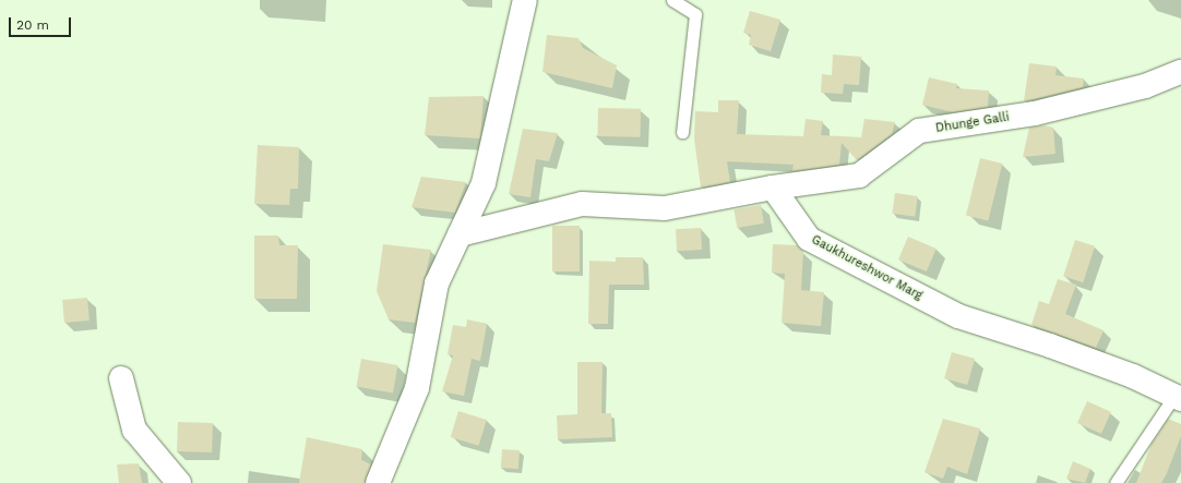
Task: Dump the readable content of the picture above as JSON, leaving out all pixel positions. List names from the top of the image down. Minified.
{"streets":{"street":["Dhunge Galli","Gaukhureshwor Marg"]},"crossings":[["Dhunge Galli","Gaukhureshwor Marg"]],"scale_bar":"20 m"}
